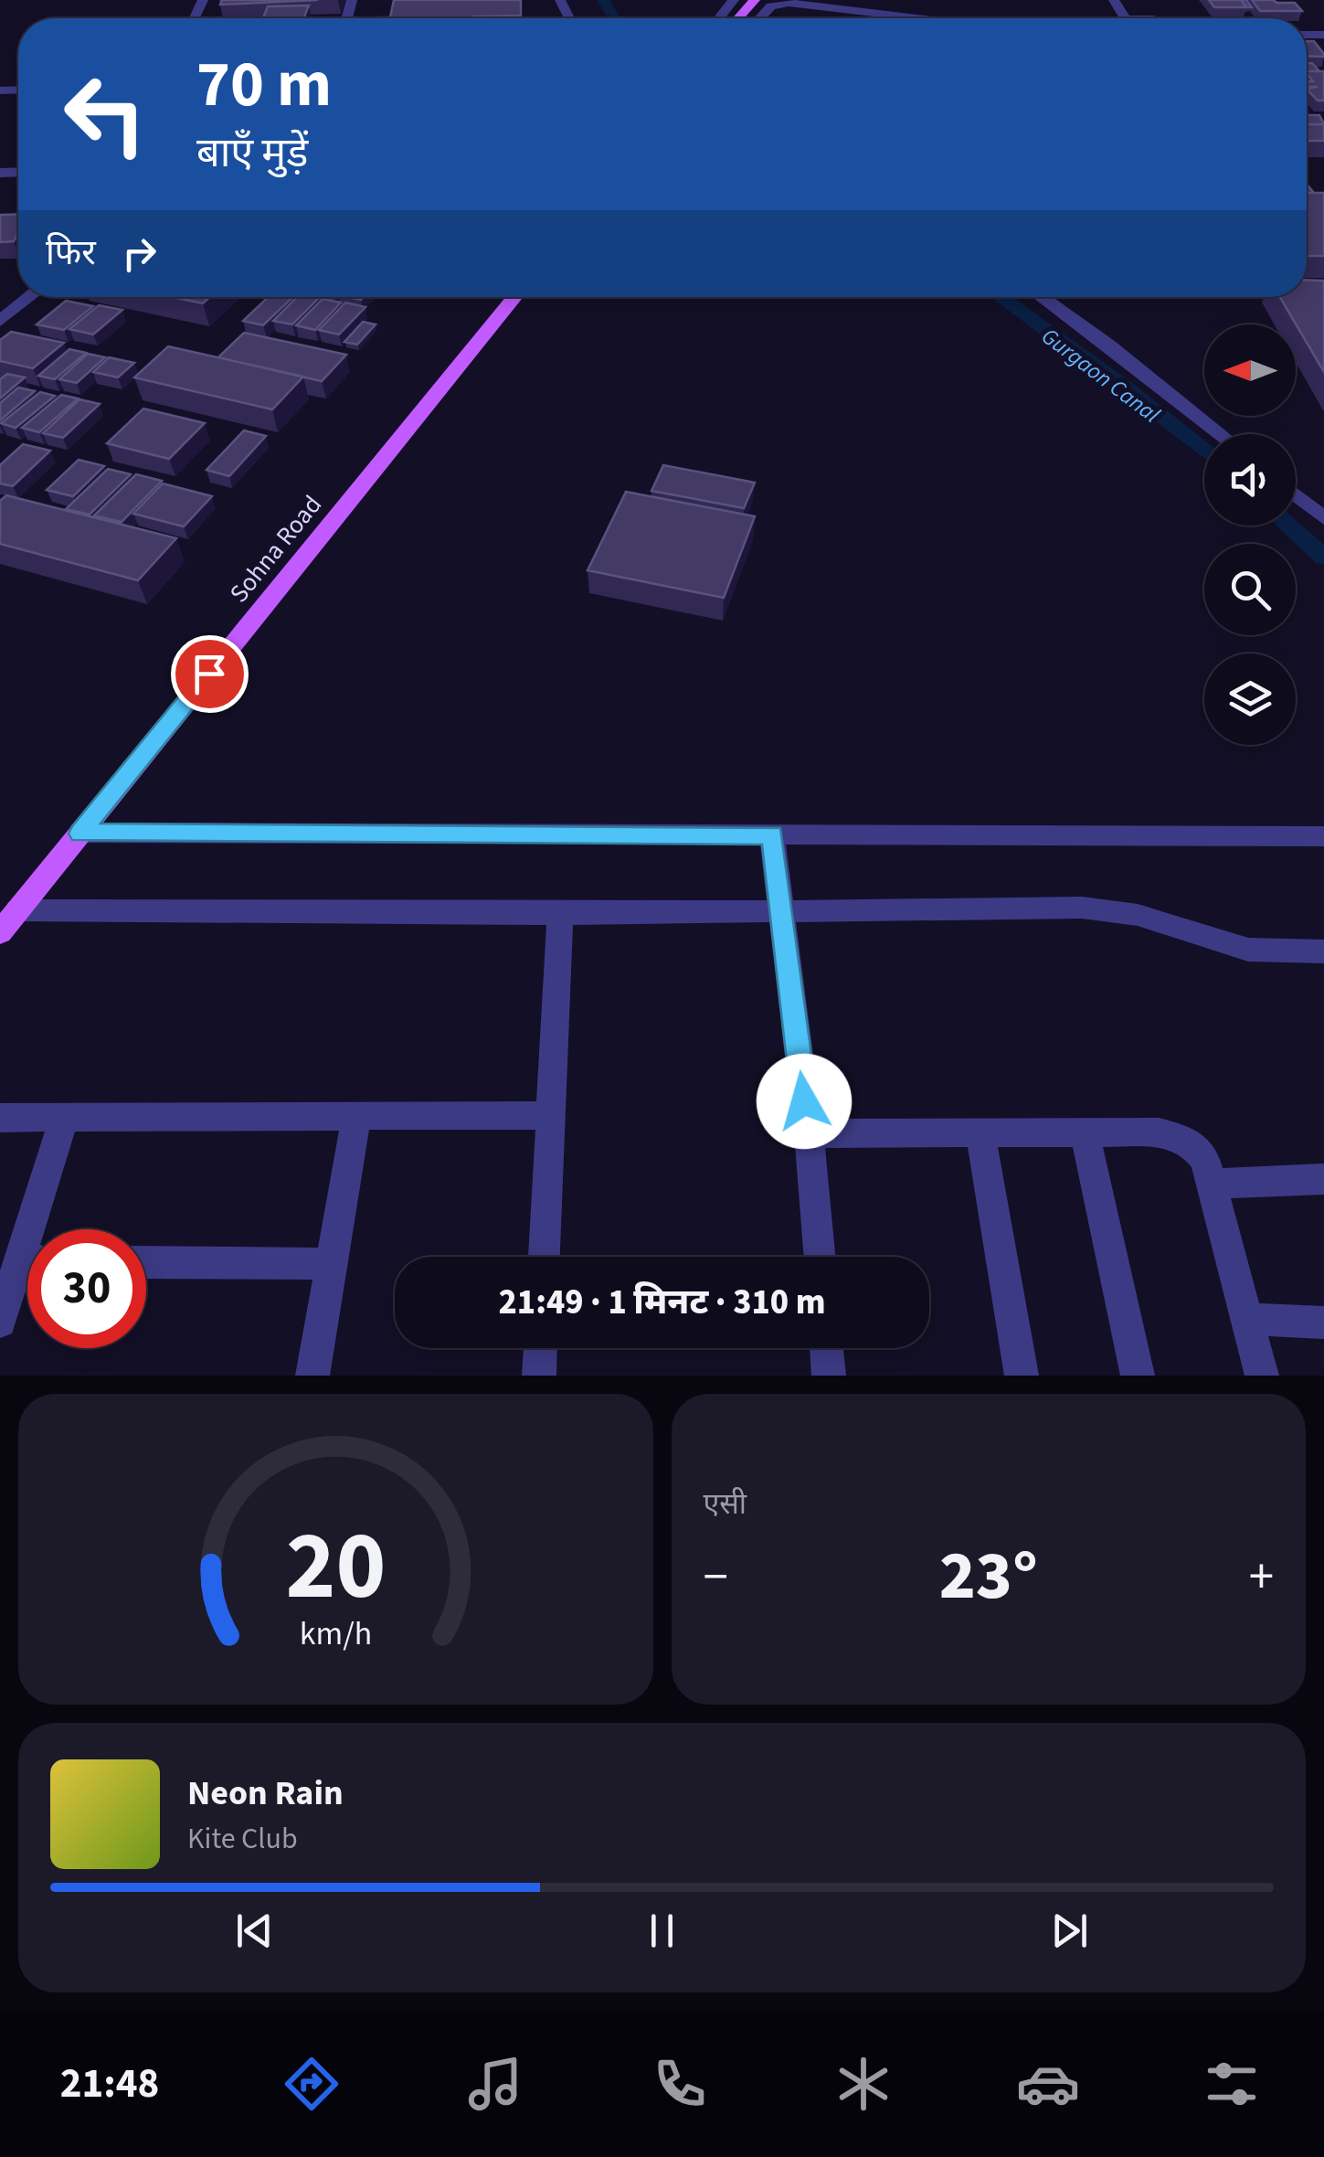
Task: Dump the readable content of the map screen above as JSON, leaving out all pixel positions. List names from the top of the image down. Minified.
{"streets":{"main road":["Sohna Road"]},"water":["Gurgaon Canal"],"north":"left","page":{"turn":["70 m","बाएँ मुड़ें"],"then":"फिर","limit":"30","trip":"21:49 · 1 मिनट · 310 m","tile":"एसी","heat":["−","23°","+"],"song":["Neon Rain","Kite Club"],"tabs":"21:48","gauge":["20","km/h"]}}
